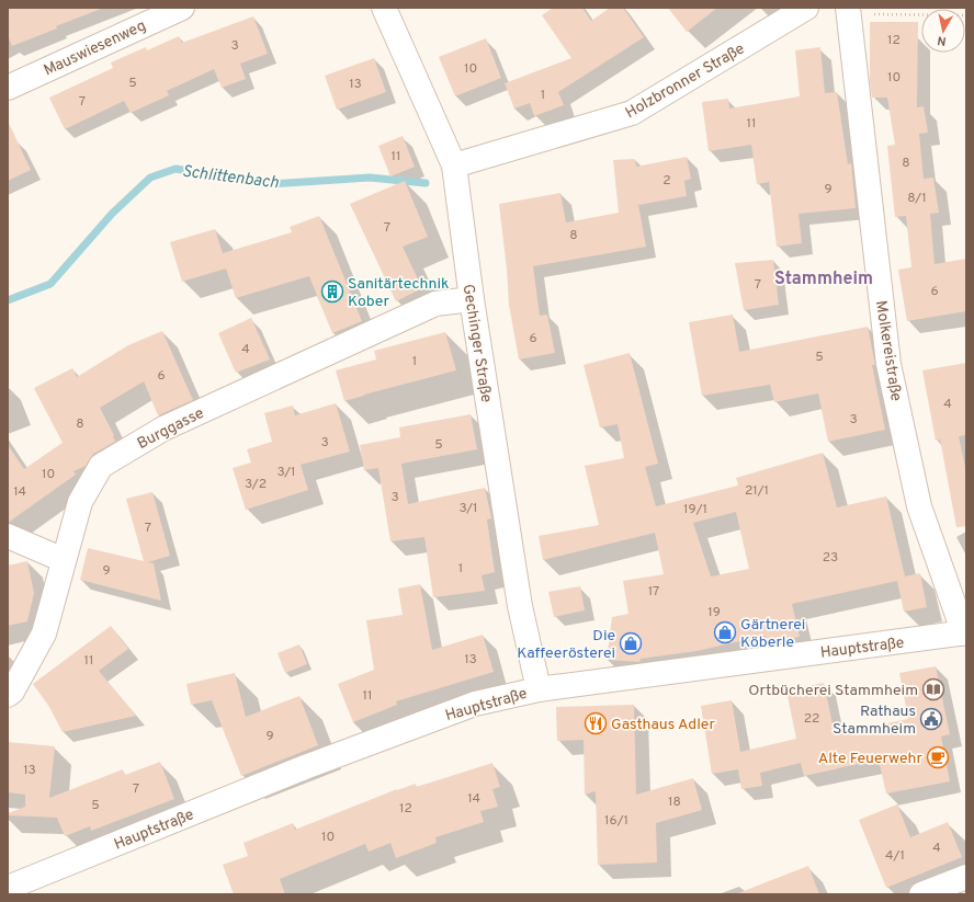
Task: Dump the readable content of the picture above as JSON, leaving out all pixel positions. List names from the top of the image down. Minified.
{"streets":{"street":["Mauswiesenweg","Holzbronner Straße","Gechinger Straße","Molkereistraße","Burggasse","Hauptstraße"]},"crossings":[["Holzbronner Straße","Gechinger Straße"],["Gechinger Straße","Burggasse"],["Gechinger Straße","Hauptstraße"],["Molkereistraße","Hauptstraße"]],"districts":["Stammheim"],"water":["Schlittenbach"],"places":{"building":["Sanitärtechnik Kober"],"shop":["Gärtnerei Köberle","Die Kaffeerösterei"],"library":["Ortbücherei Stammheim"],"public building":["Rathaus Stammheim"],"restaurant":["Gasthaus Adler"],"cafe":["Alte Feuerwehr"]},"house_numbers":["12","3","10","10","5","13","1","7","11","11","8","2","9","8/1","7","8","7","6","6","4","5","1","6","4","3","8","3","5","3/1","10","3/2","21/1","14","3","3/1","19/1","7","23","1","9","17","19","13","11","11","22","9","13","7","14","18","5","12","16/1","10","4","4/1"],"north":"bottom"}
